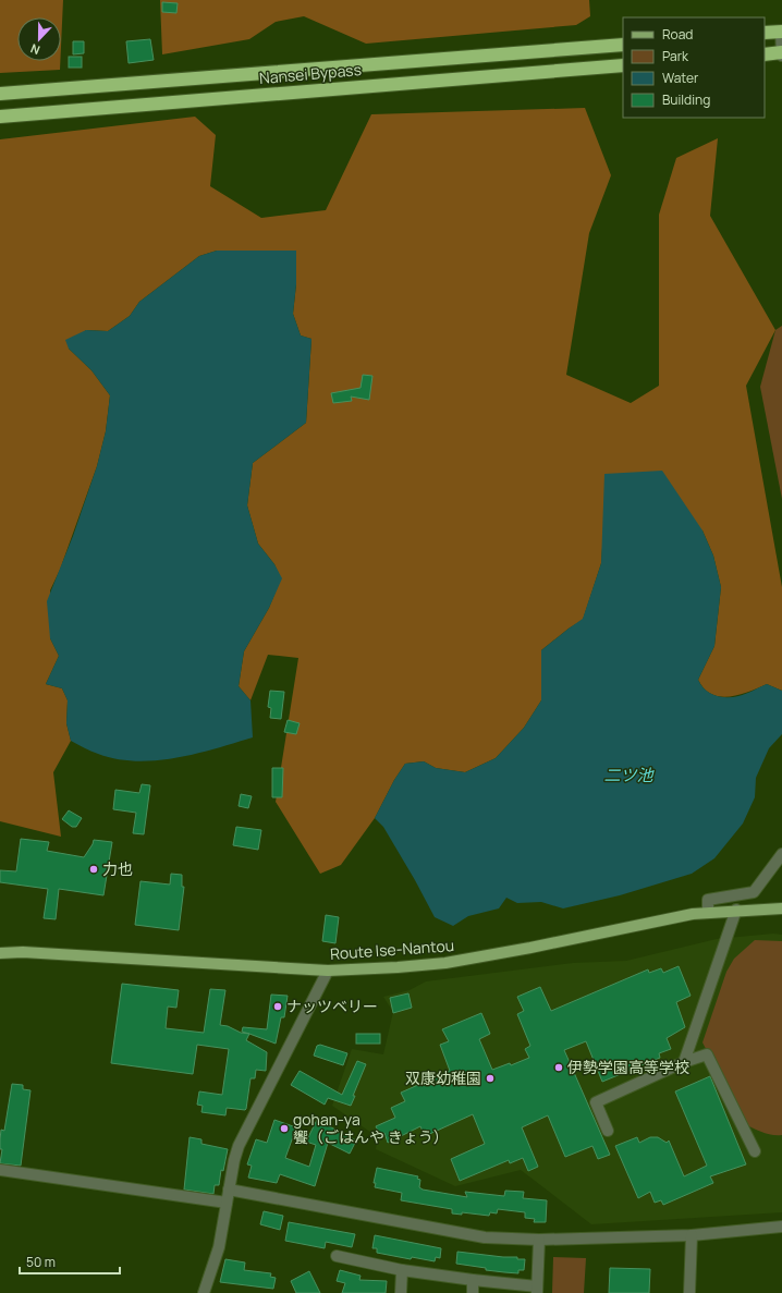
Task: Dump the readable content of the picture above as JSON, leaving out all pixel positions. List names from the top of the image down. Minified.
{"streets":{"highway":["Nansei Bypass"],"main road":["Route Ise-Nantou"]},"water":["二ツ池"],"places":["力也","ナッツベリー","伊勢学園高等学校","双康幼稚園","gohan-ya 饗（ごはんや きょう）"],"legend":["Road","Park","Water","Building"],"scale_bar":"50 m","north":"bottom"}
